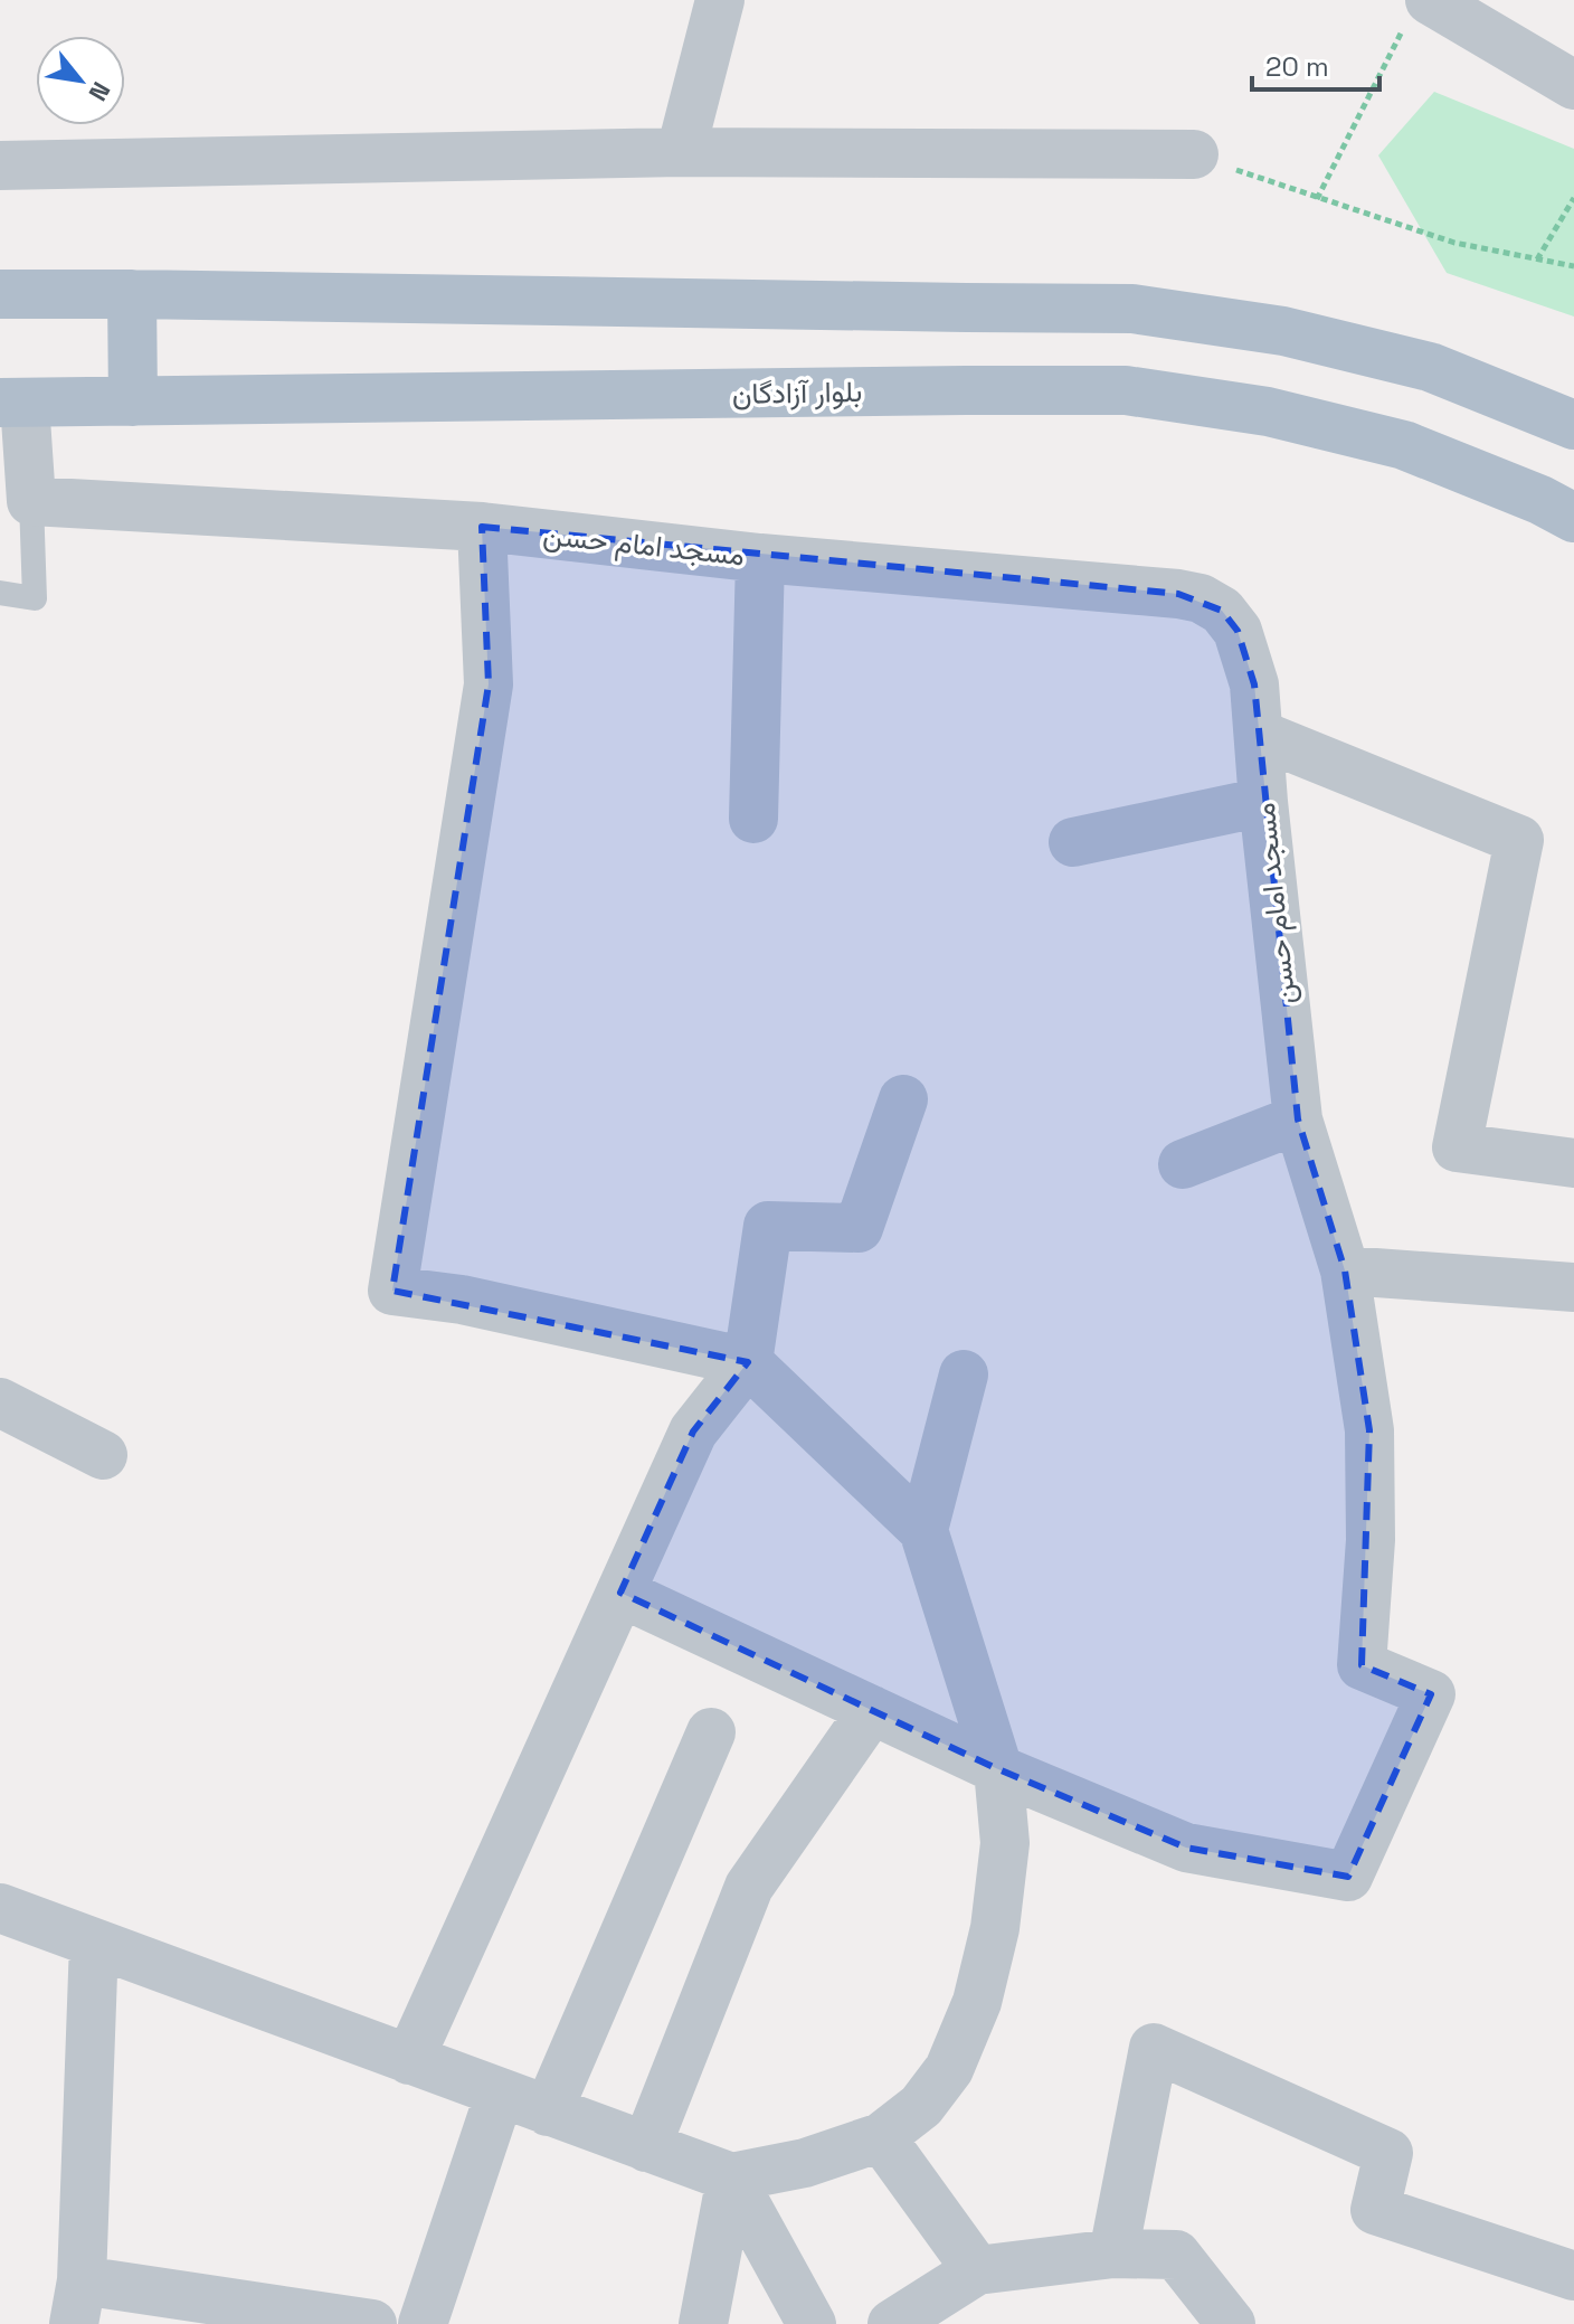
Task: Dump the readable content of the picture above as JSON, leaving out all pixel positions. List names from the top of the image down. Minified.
{"streets":{"main road":["بلوار آزادگان"],"street":["مسجد امام حسن"]},"scale_bar":"20 m","north":"bottom right"}
